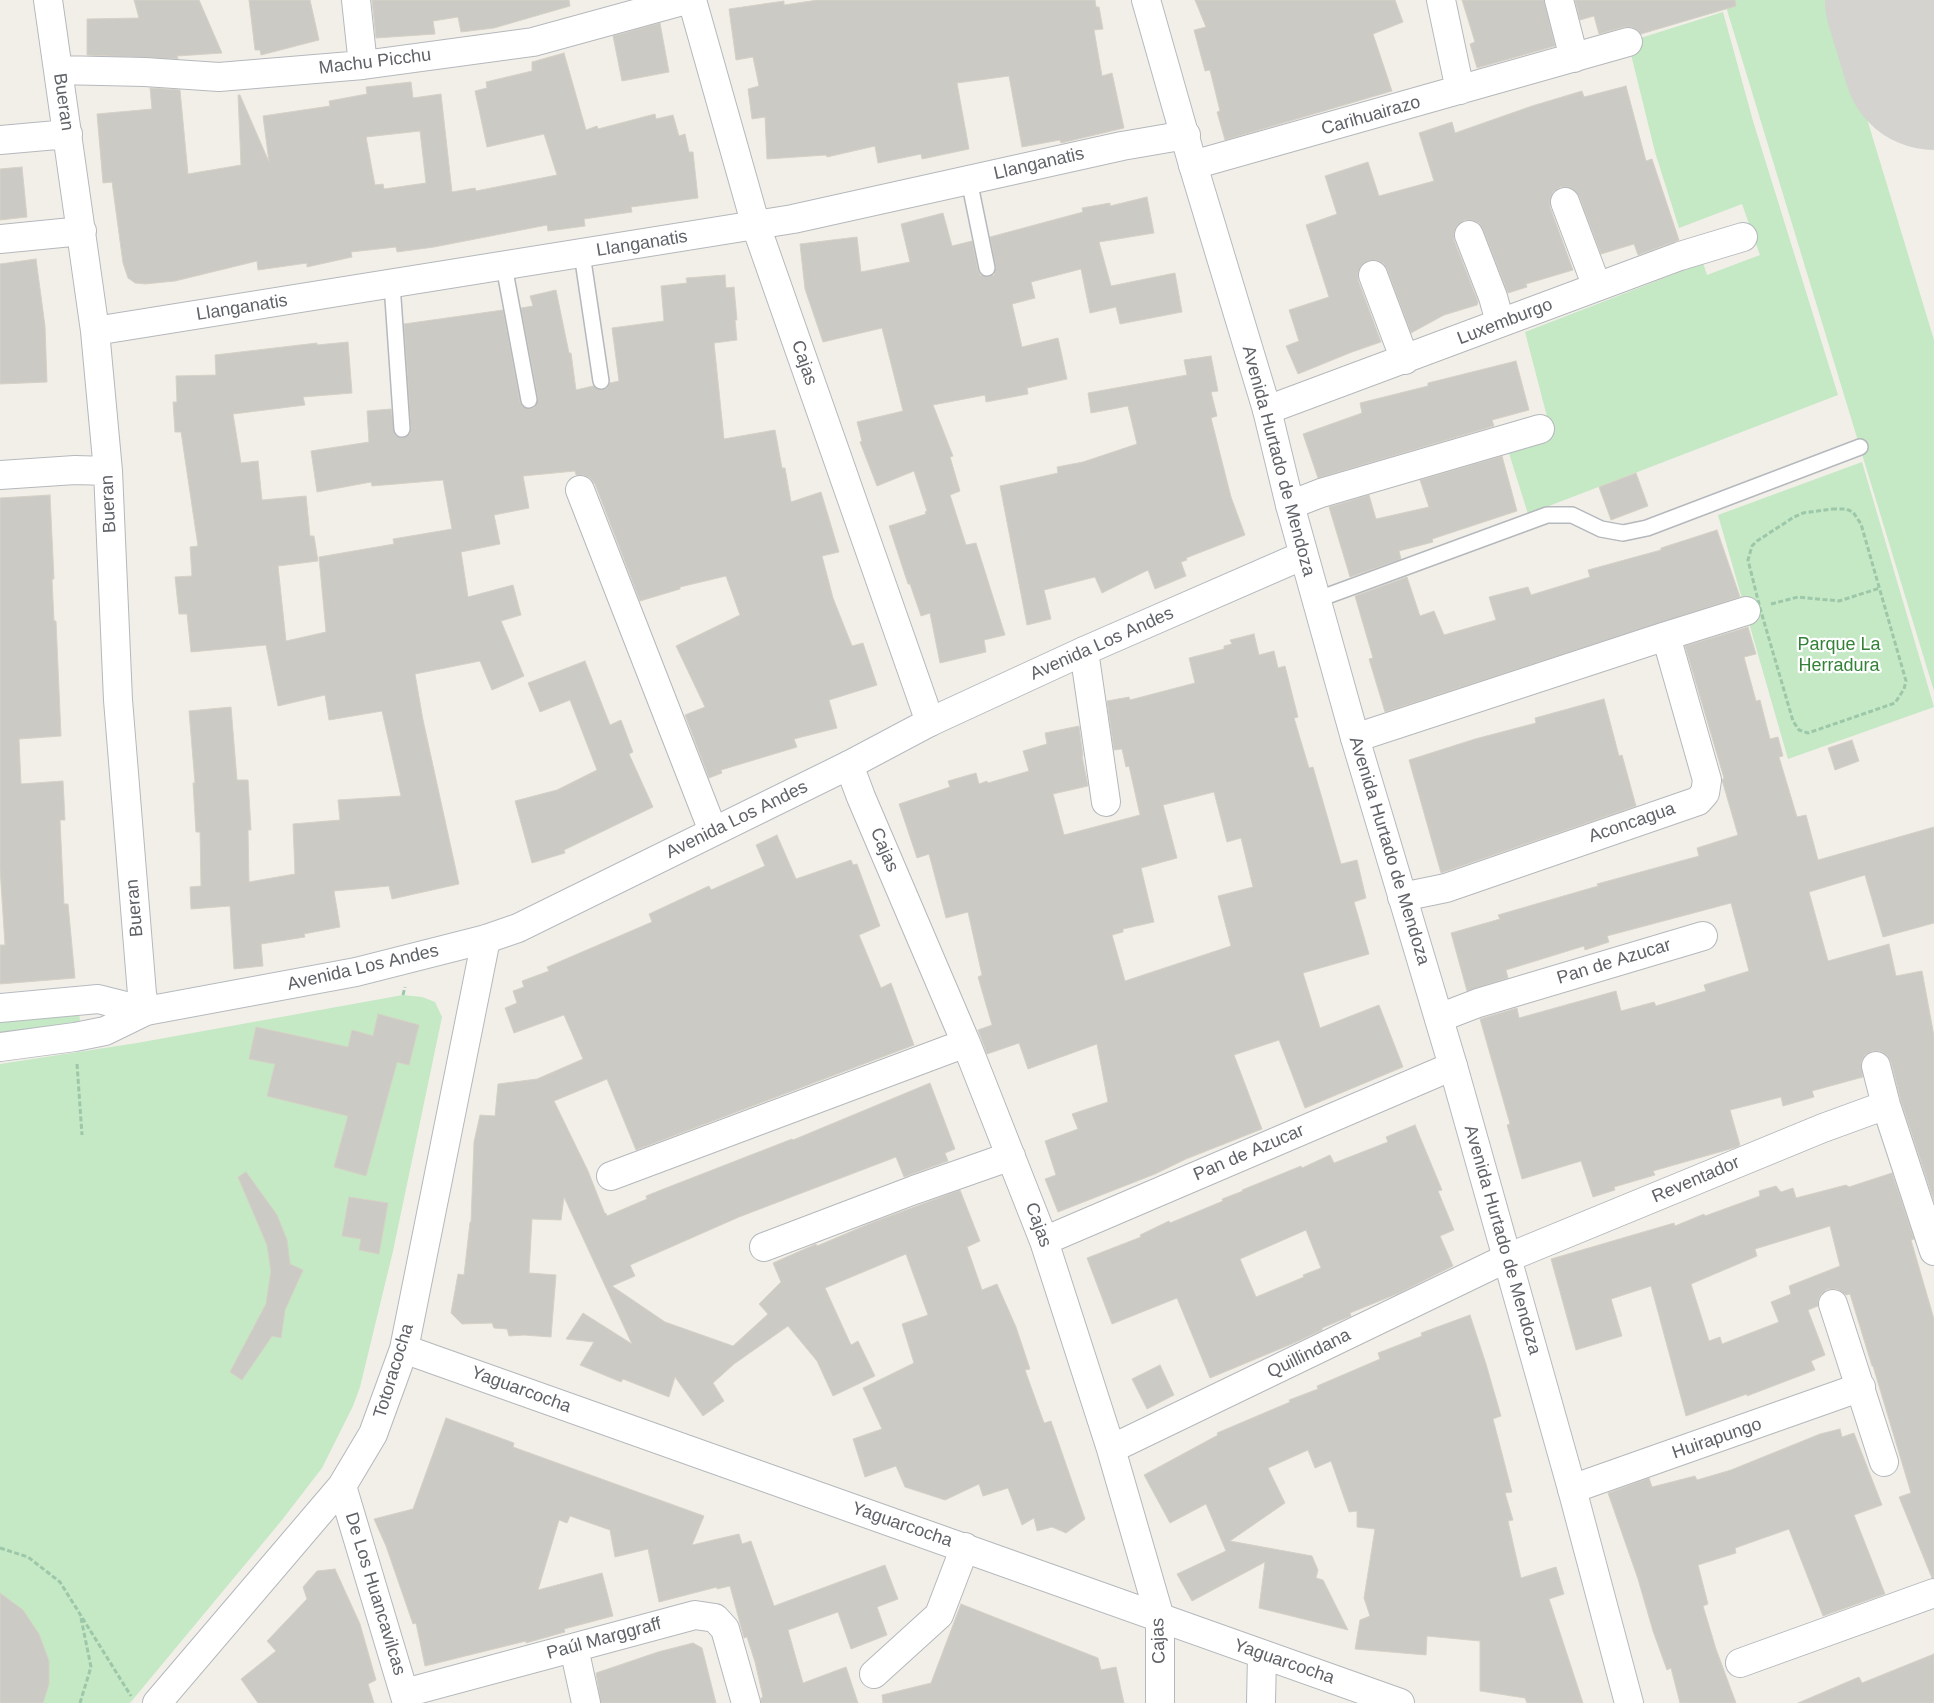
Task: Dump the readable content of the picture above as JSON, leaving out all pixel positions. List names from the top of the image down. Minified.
{"streets":{"street":["Machu Picchu","Bueran","Carihuairazo","Llanganatis","Luxemburgo","Cajas","Avenida Hurtado de Mendoza","Avenida Los Andes","Aconcagua","Pan de Azucar","Reventador","Quillindana","Totoracocha","Yaguarcocha","Huirapungo","De Los Huancavilcas","Paúl Marggraff"]},"crossings":[["Machu Picchu","Bueran"],["Bueran","Llanganatis"],["Bueran","Avenida Los Andes"],["Carihuairazo","Avenida Hurtado de Mendoza"],["Llanganatis","Cajas"],["Llanganatis","Avenida Hurtado de Mendoza"],["Luxemburgo","Avenida Hurtado de Mendoza"],["Cajas","Avenida Los Andes"],["Cajas","Pan de Azucar"],["Cajas","Quillindana"],["Cajas","Yaguarcocha"],["Avenida Hurtado de Mendoza","Avenida Los Andes"],["Avenida Hurtado de Mendoza","Aconcagua"],["Avenida Hurtado de Mendoza","Pan de Azucar"],["Avenida Hurtado de Mendoza","Reventador"],["Avenida Hurtado de Mendoza","Quillindana"],["Avenida Hurtado de Mendoza","Huirapungo"],["Avenida Los Andes","Totoracocha"],["Reventador","Quillindana"],["Totoracocha","Yaguarcocha"],["Totoracocha","De Los Huancavilcas"],["De Los Huancavilcas","Paúl Marggraff"]],"parks":["Parque La Herradura"]}
